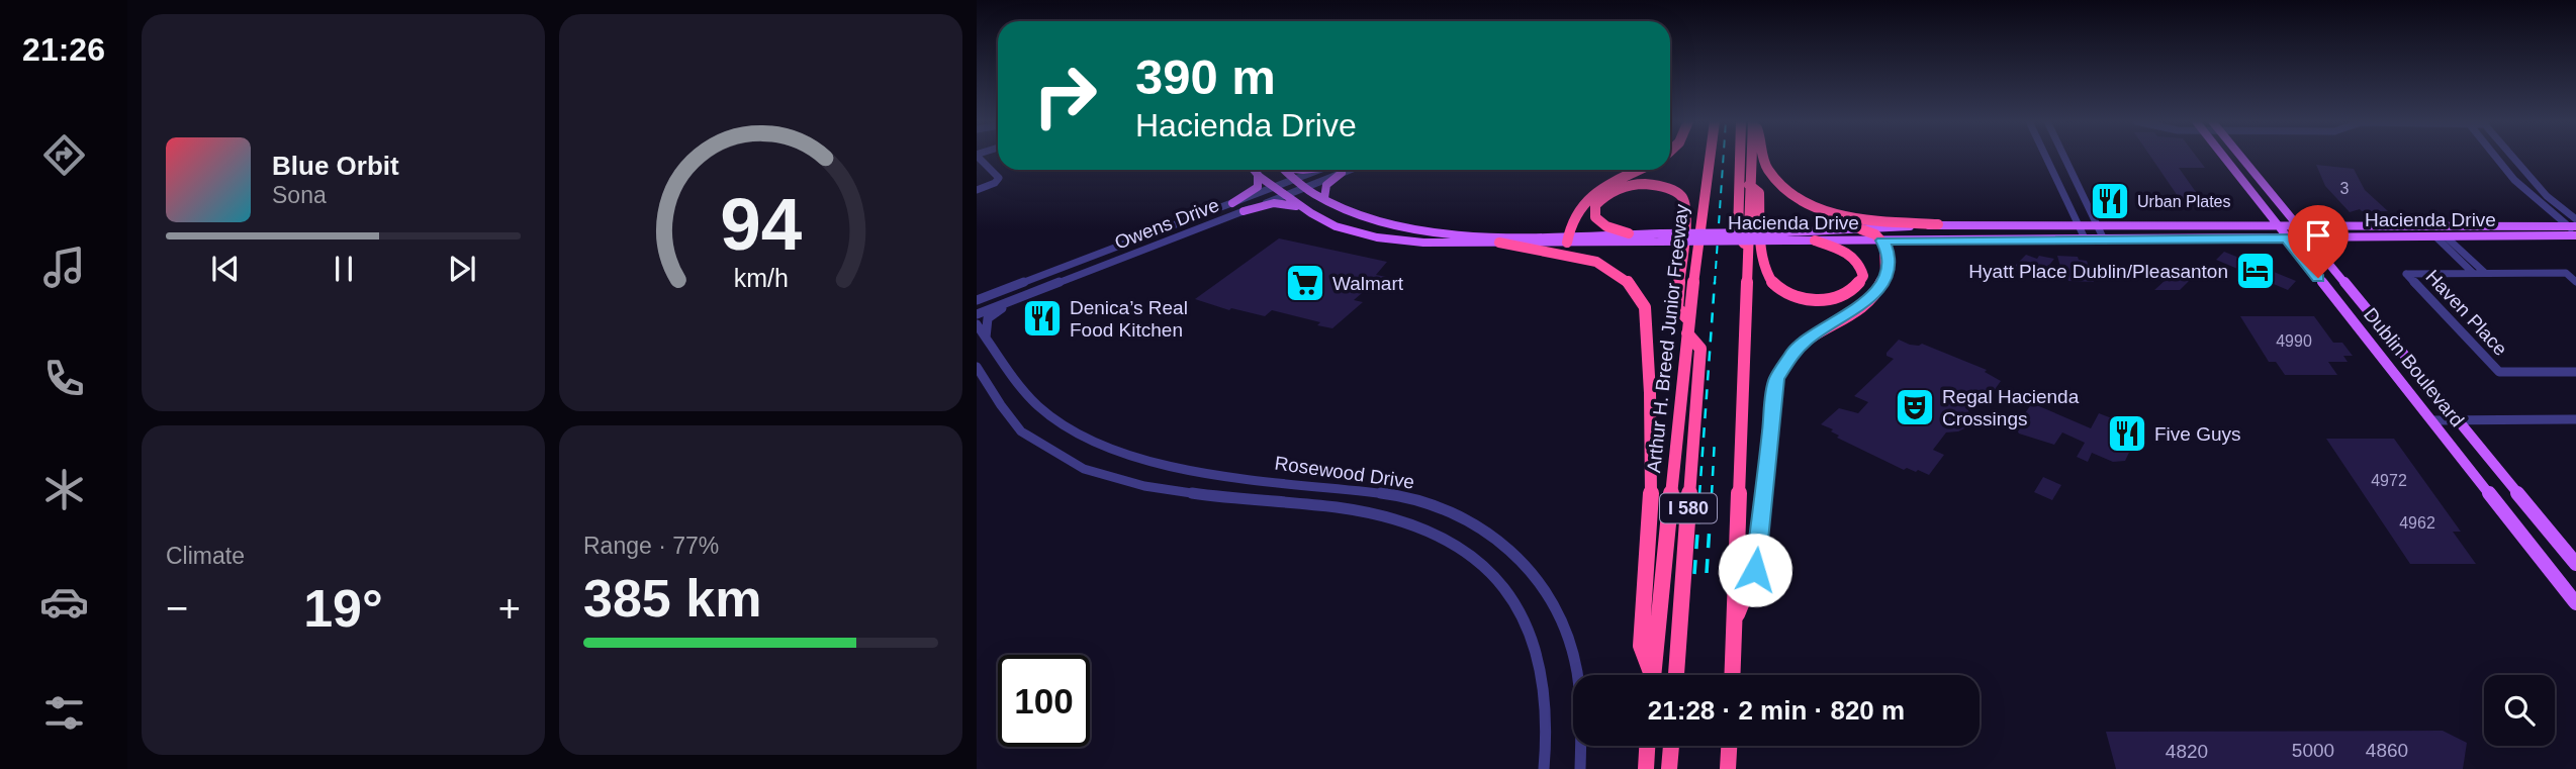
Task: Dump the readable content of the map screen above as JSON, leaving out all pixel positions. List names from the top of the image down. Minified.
{"streets":{"highway":["Arthur H. Breed Junior Freeway","I 580"],"main road":["Hacienda Drive","Dublin Boulevard"],"street":["Owens Drive","Haven Place","Rosewood Drive"]},"crossings":[["Hacienda Drive","Owens Drive"],["Hacienda Drive","Haven Place"],["Hacienda Drive","Dublin Boulevard"],["Arthur H. Breed Junior Freeway","I 580"]],"places":{"restaurant":["Urban Plates","Denica’s Real Food Kitchen","Five Guys"],"hotel":["Hyatt Place Dublin/Pleasanton"],"supermarket":["Walmart"],"theatre":["Regal Hacienda Crossings"]},"house_numbers":["3","4990","4972","4962","5000","4860","4820"],"page":{"tabs":"21:26","turn":["390 m","Hacienda Drive"],"song":["Blue Orbit","Sona"],"tile":["Climate",["Range · 77%","385 km"]],"heat":["−","19°","+"],"limit":"100","trip":"21:28 · 2 min · 820 m","gauge":["94","km/h"]}}
